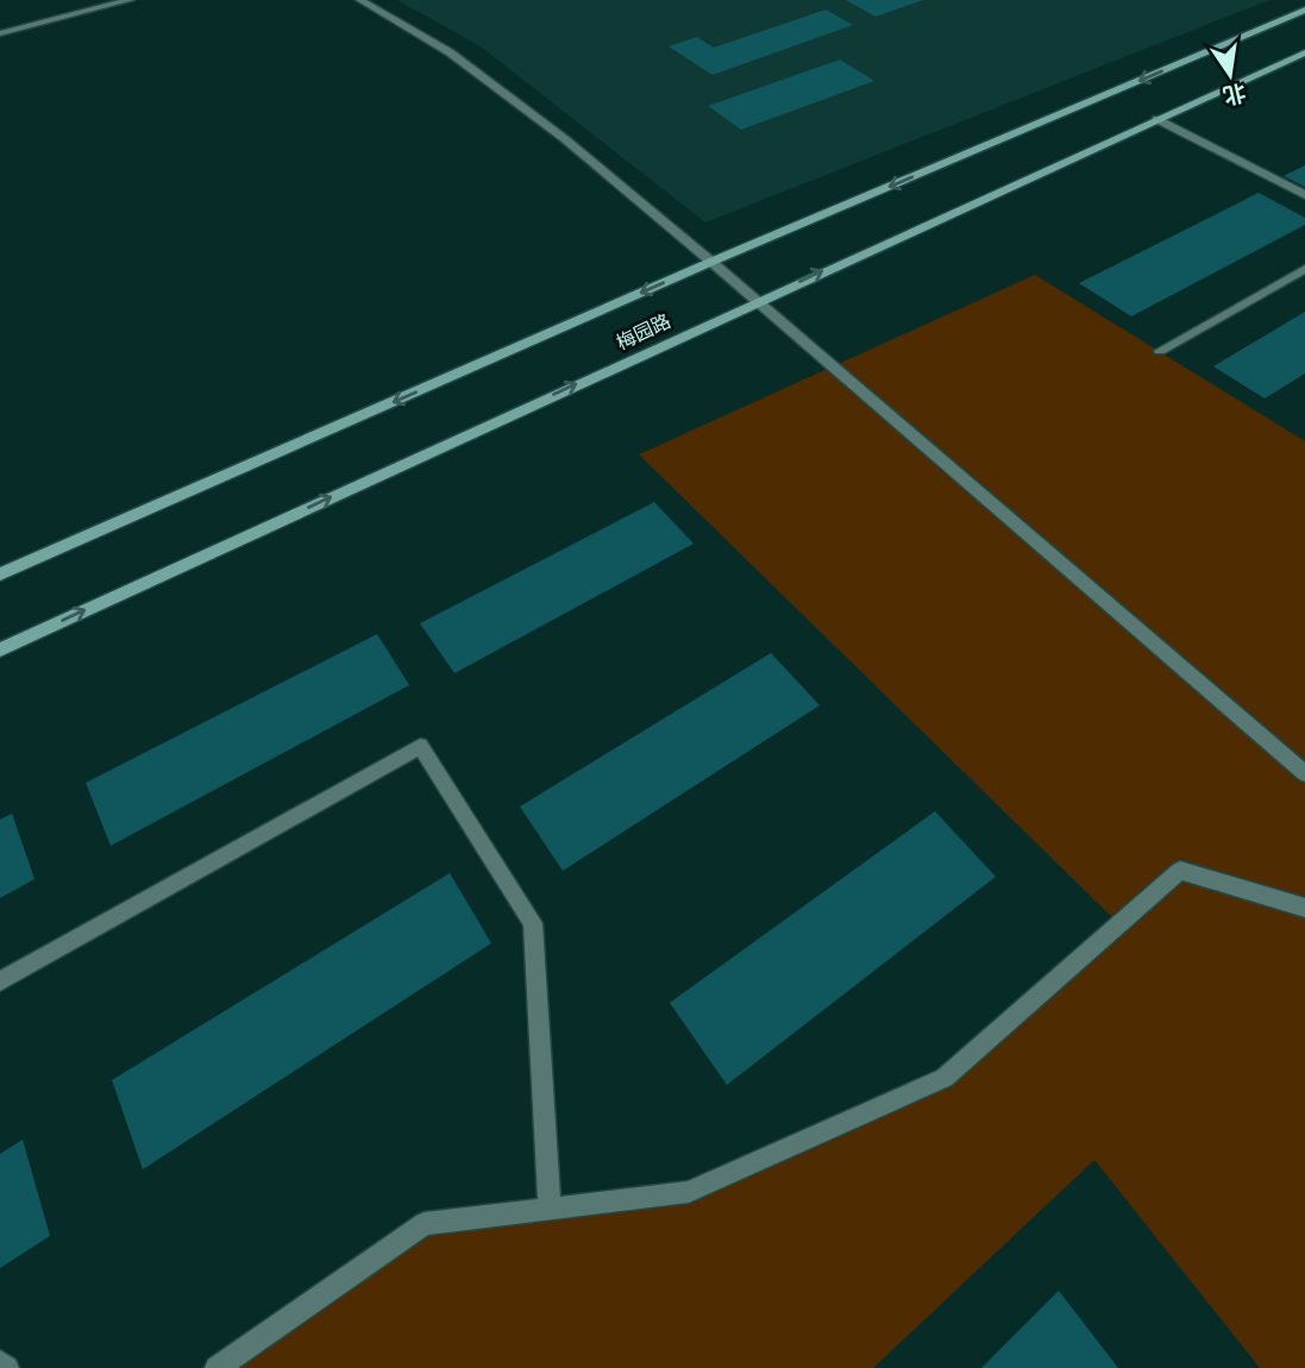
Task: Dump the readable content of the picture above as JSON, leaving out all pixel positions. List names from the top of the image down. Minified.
{"streets":{"main road":["梅园路"]},"north":"bottom"}
